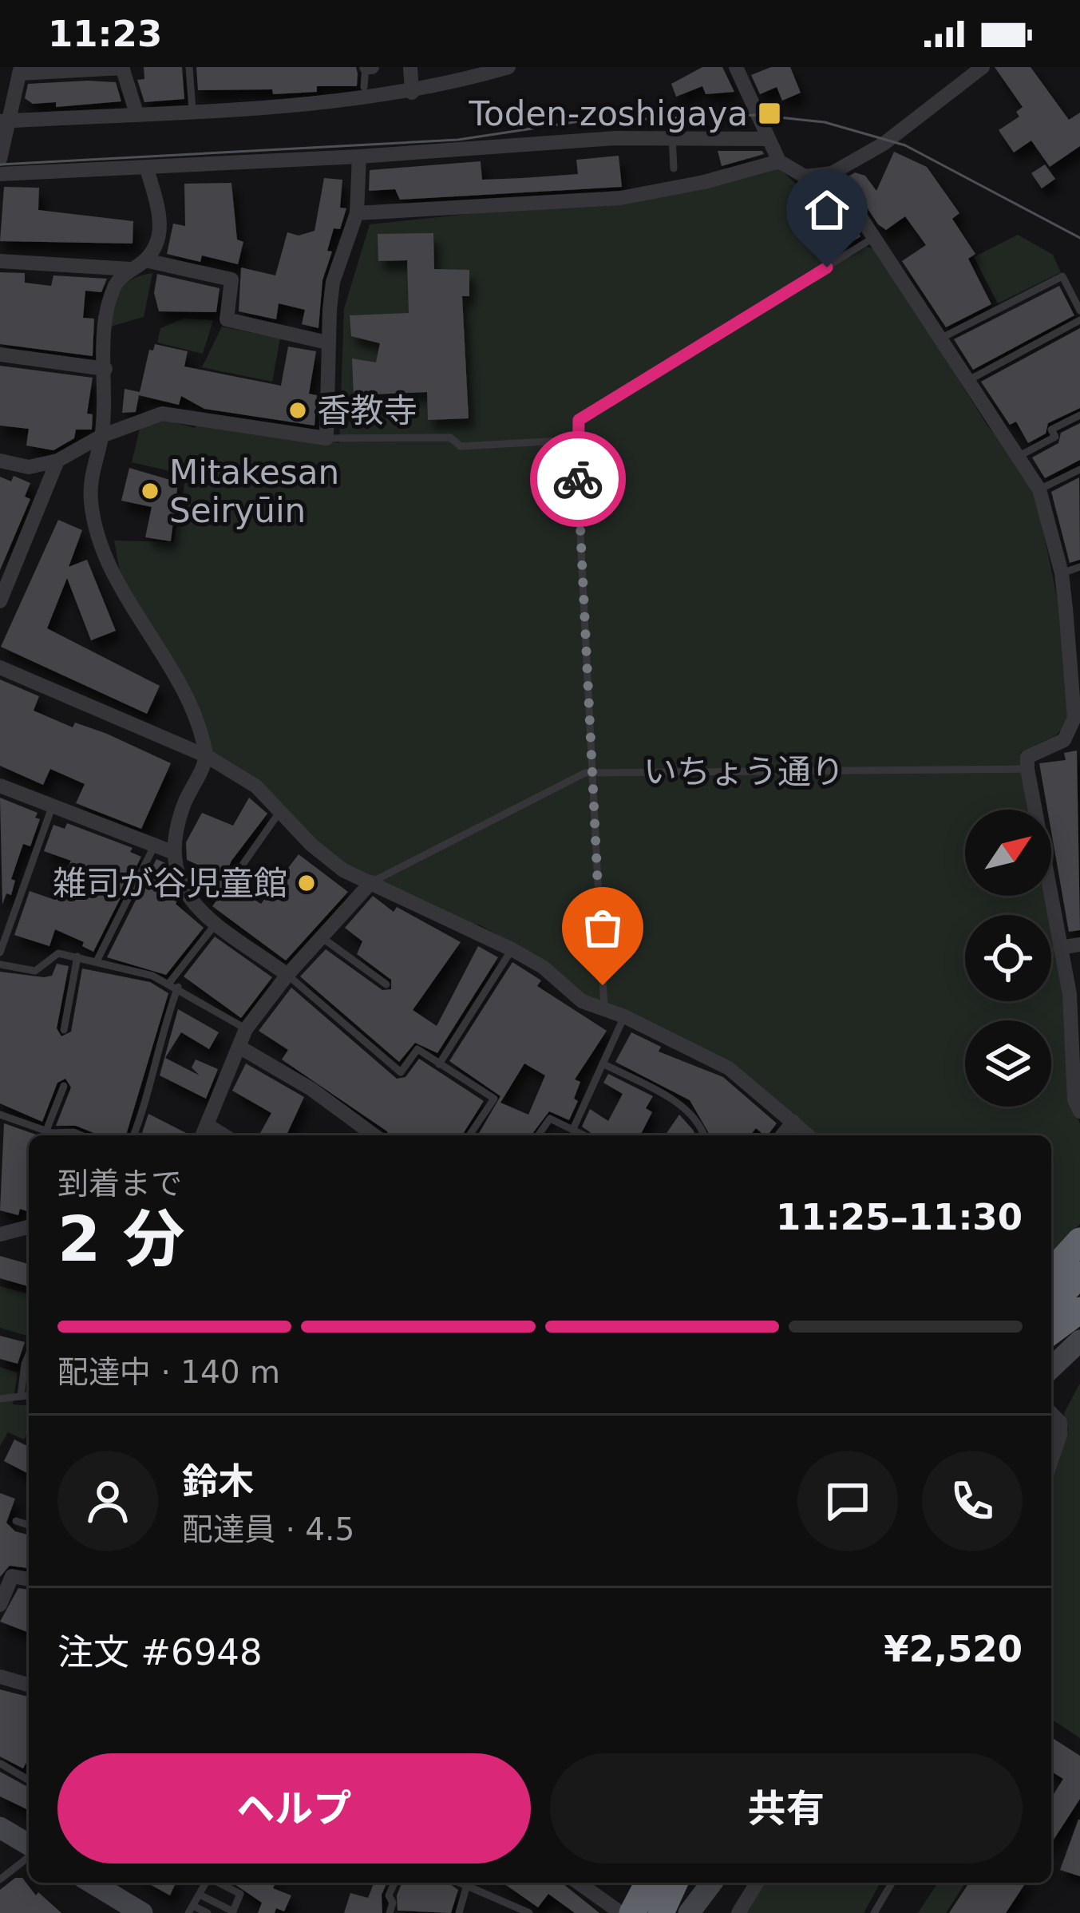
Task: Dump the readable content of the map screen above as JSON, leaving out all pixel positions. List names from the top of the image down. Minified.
{"streets":{"lane":["いちょう通り"]},"places":{"transit":["Toden-zoshigaya"],"other":["香教寺","Mitakesan Seiryūin","雑司が谷児童館"]},"north":"top right","page":{"status":"11:23","heading":["2 分","到着まで","11:25–11:30"],"panel":["鈴木","配達員 · 4.5","注文 #6948","¥2,520"],"bar":"配達中 · 140 m","buttons":["ヘルプ","共有"]}}
